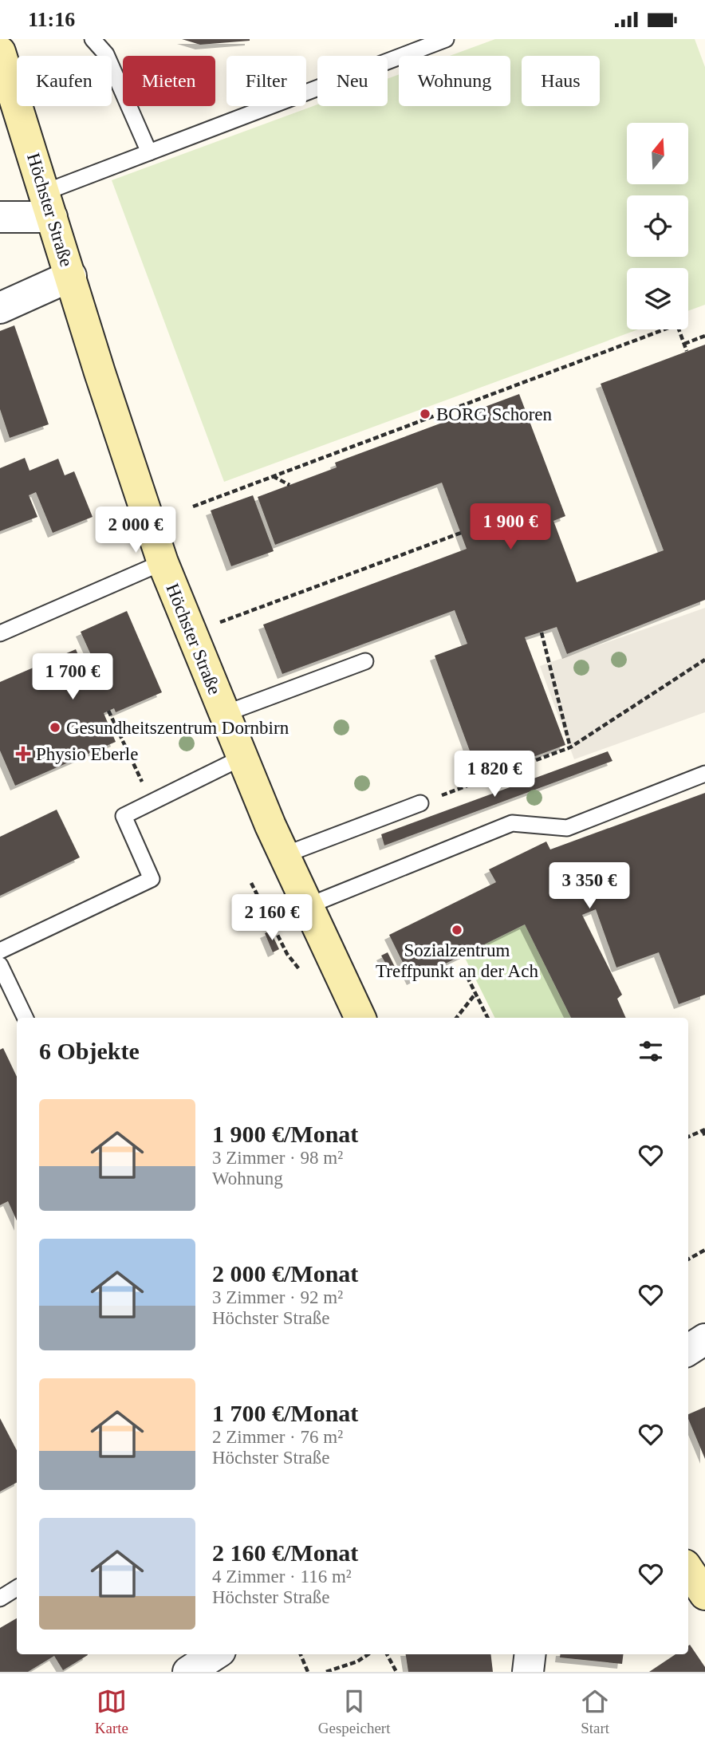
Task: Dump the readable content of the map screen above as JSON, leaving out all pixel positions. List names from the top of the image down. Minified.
{"streets":{"main road":["Höchster Straße"]},"places":{"other":["BORG Schoren","Gesundheitszentrum Dornbirn","Sozialzentrum Treffpunkt an der Ach"],"health":["Physio Eberle"]},"north":"top","page":{"status":"11:16","chip":["Kaufen","Mieten","Filter","Neu","Wohnung","Haus"],"price":["1 900 €","2 000 €","1 700 €","1 820 €","3 350 €","2 160 €"],"heading":"6 Objekte","list":[{"name":"1 900 €/Monat","note":"3 Zimmer · 98 m² · Wohnung"},{"name":"2 000 €/Monat","note":"3 Zimmer · 92 m² · Höchster Straße"},{"name":"1 700 €/Monat","note":"2 Zimmer · 76 m² · Höchster Straße"},{"name":"2 160 €/Monat","note":"4 Zimmer · 116 m² · Höchster Straße"}],"tabs":["Karte","Gespeichert","Start"]}}
